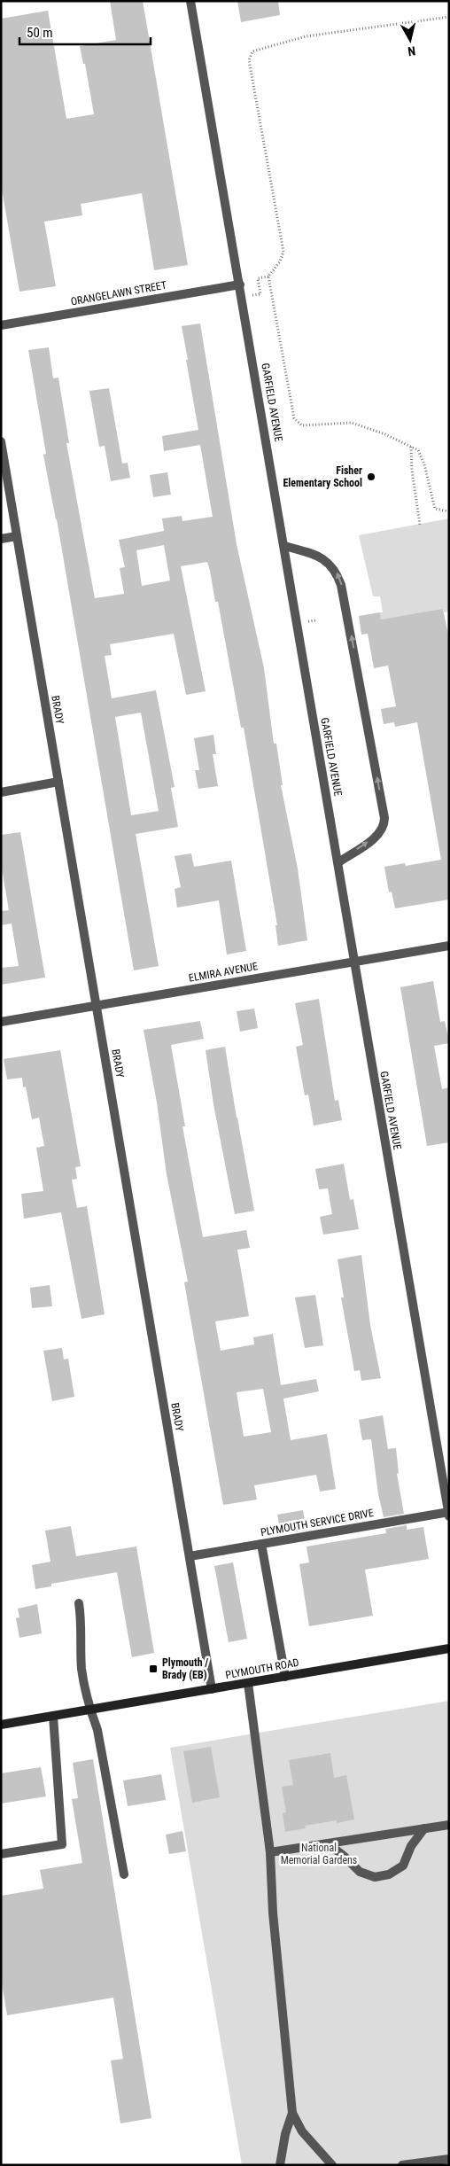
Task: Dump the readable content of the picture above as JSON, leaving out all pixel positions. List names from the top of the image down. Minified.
{"streets":{"main road":["PLYMOUTH ROAD"],"street":["ORANGELAWN STREET","GARFIELD AVENUE","BRADY","ELMIRA AVENUE","PLYMOUTH SERVICE DRIVE"]},"crossings":[["ORANGELAWN STREET","GARFIELD AVENUE"],["GARFIELD AVENUE","ELMIRA AVENUE"],["GARFIELD AVENUE","PLYMOUTH SERVICE DRIVE"],["BRADY","ELMIRA AVENUE"],["BRADY","PLYMOUTH SERVICE DRIVE"],["BRADY","PLYMOUTH ROAD"]],"parks":["National Memorial Gardens"],"places":{"other":["Fisher Elementary School"],"transit":["Plymouth / Brady (EB)"]},"scale_bar":"50 m","north":"bottom"}
